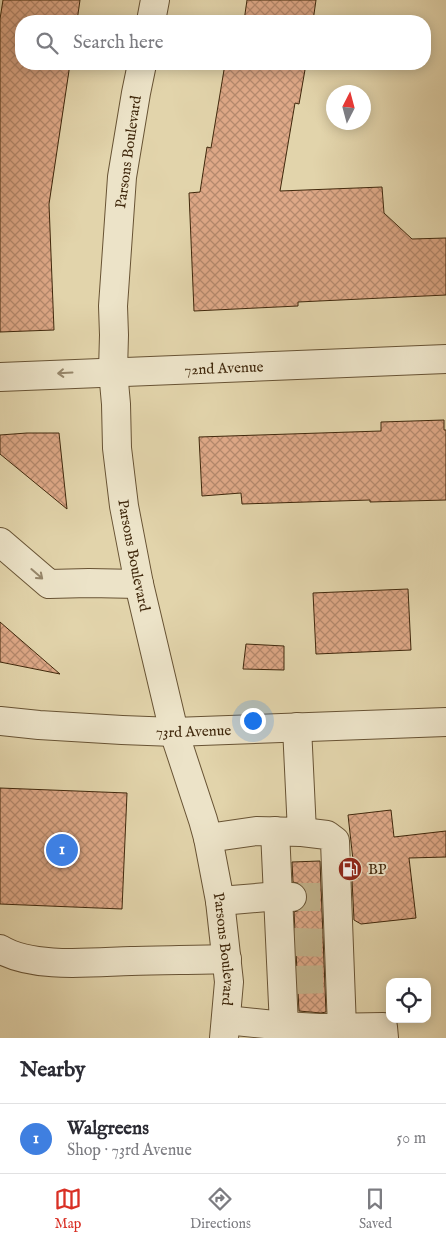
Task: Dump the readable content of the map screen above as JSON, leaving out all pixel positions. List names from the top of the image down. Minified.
{"streets":{"street":["Parsons Boulevard","72nd Avenue","73rd Avenue"]},"crossings":[["Parsons Boulevard","72nd Avenue"],["Parsons Boulevard","73rd Avenue"]],"places":{"fuel station":["BP"]},"north":"top","page":{"search":"Search here","pins":"1","heading":"Nearby","list":[{"mark":"1","name":"Walgreens","note":"Shop · 73rd Avenue","value":"50 m"}],"nav":["Map","Directions","Saved"]}}
